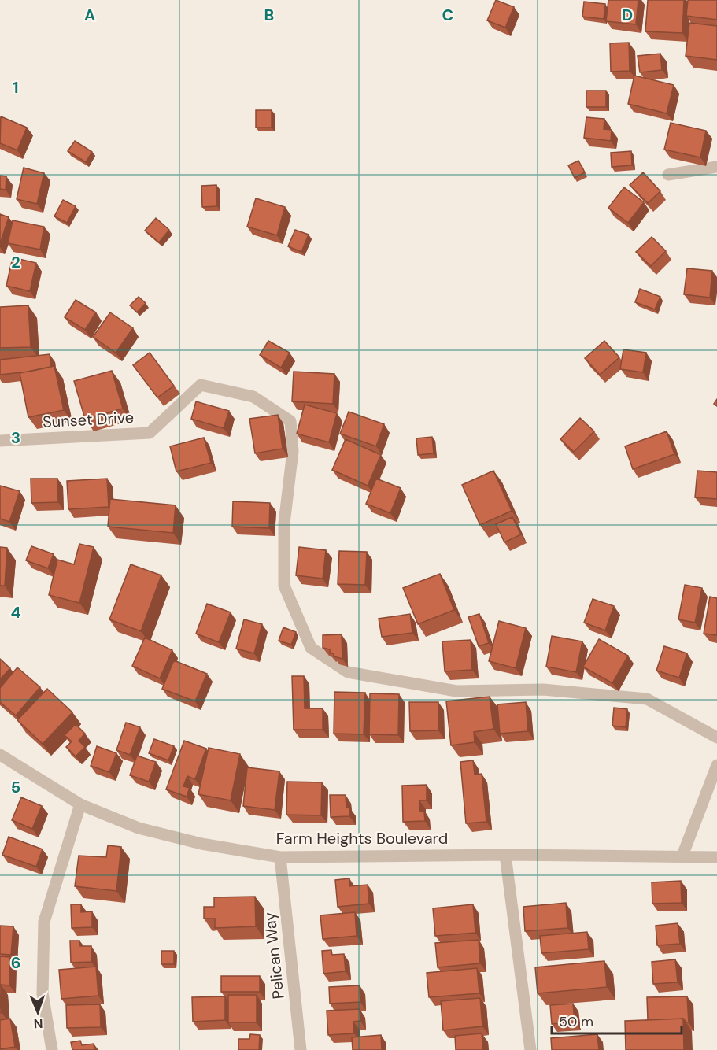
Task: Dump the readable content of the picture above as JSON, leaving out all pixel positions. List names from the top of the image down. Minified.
{"streets":{"street":["Sunset Drive","Farm Heights Boulevard","Pelican Way"]},"crossings":[["Farm Heights Boulevard","Pelican Way"]],"scale_bar":"50 m","north":"bottom","grid":{"columns":["A","B","C","D"],"rows":["1","2","3","4","5","6"]}}
